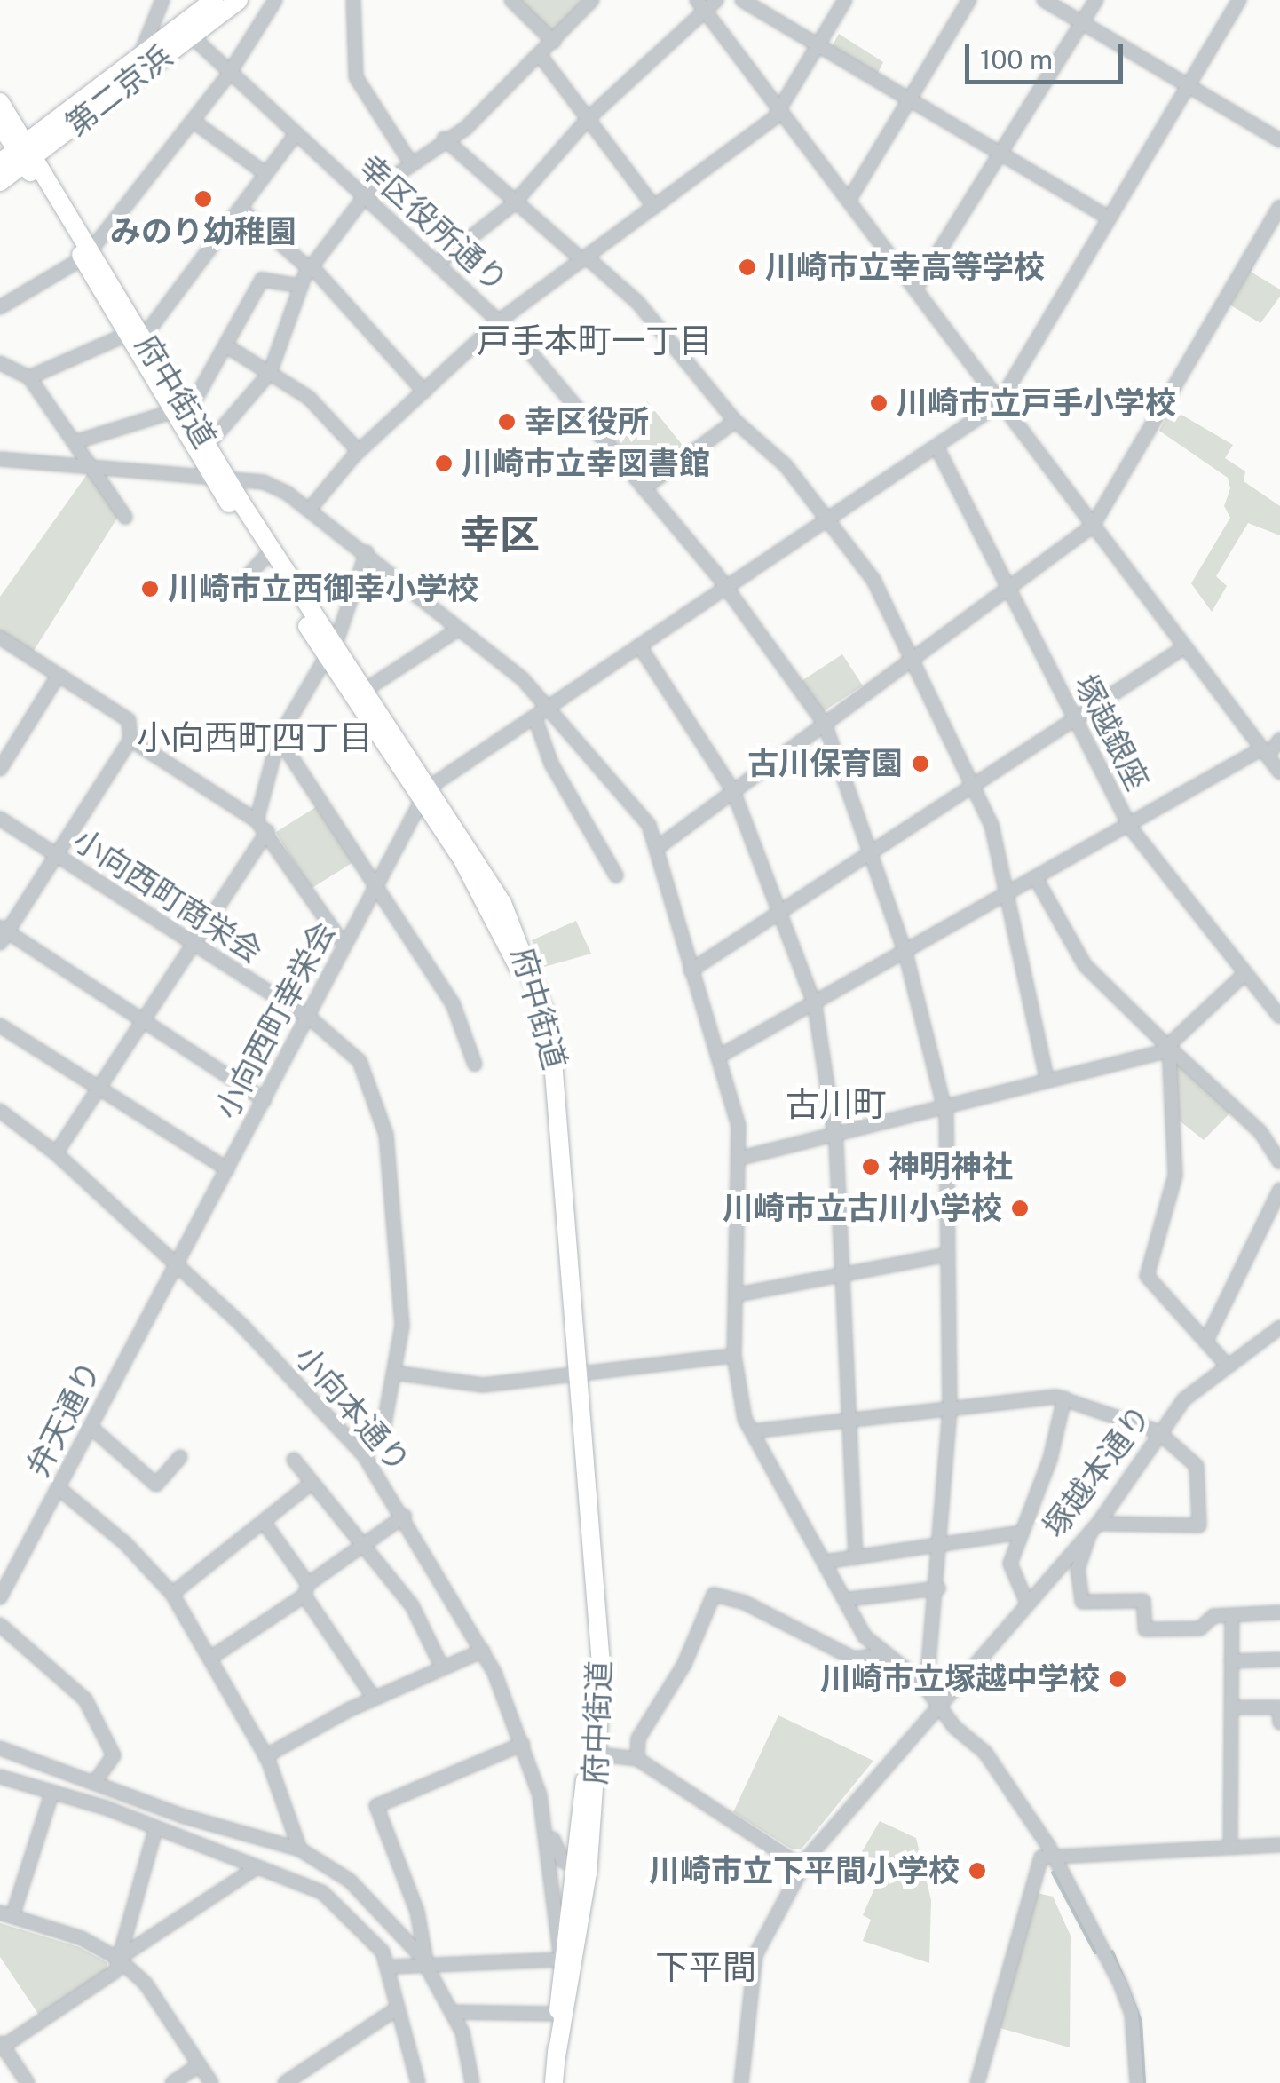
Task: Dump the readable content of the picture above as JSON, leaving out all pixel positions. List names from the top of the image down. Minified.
{"streets":{"highway":["第二京浜","府中街道"],"street":["幸区役所通り","塚越銀座","小向西町商栄会","小向西町幸栄会","小向本通り","弁天通り","塚越本通り"]},"crossings":[["第二京浜","幸区役所通り"],["第二京浜","府中街道"],["府中街道","小向西町幸栄会"],["小向西町商栄会","小向西町幸栄会"],["小向西町商栄会","小向本通り"],["小向西町幸栄会","小向本通り"],["小向西町幸栄会","弁天通り"],["小向本通り","弁天通り"]],"districts":["戸手本町一丁目","幸区","小向西町四丁目","古川町","下平間"],"places":["みのり幼稚園","川崎市立幸高等学校","川崎市立戸手小学校","幸区役所","川崎市立幸図書館","川崎市立西御幸小学校","古川保育園","神明神社","川崎市立古川小学校","川崎市立塚越中学校","川崎市立下平間小学校"],"scale_bar":"100 m"}
